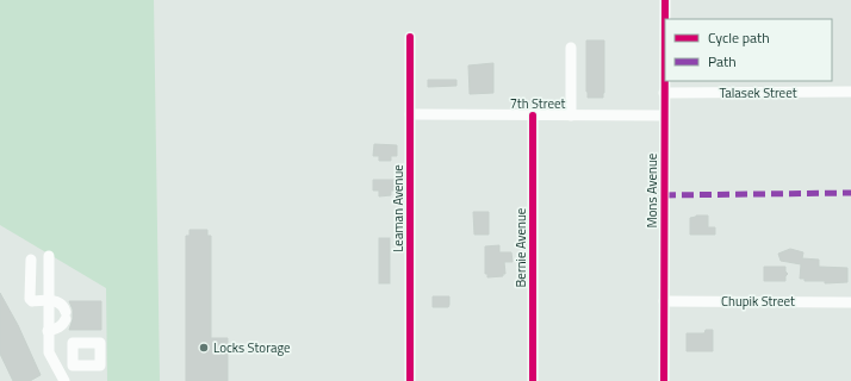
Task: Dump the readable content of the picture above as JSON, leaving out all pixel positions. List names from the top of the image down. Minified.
{"streets":{"street":["Talasek Street","7th Street","Mons Avenue","Leaman Avenue","Bernie Avenue","Chupik Street"]},"crossings":[["Talasek Street","Mons Avenue"],["7th Street","Mons Avenue"],["7th Street","Leaman Avenue"],["7th Street","Bernie Avenue"],["Mons Avenue","Chupik Street"]],"places":["Locks Storage"],"legend":["Cycle path","Path"]}
